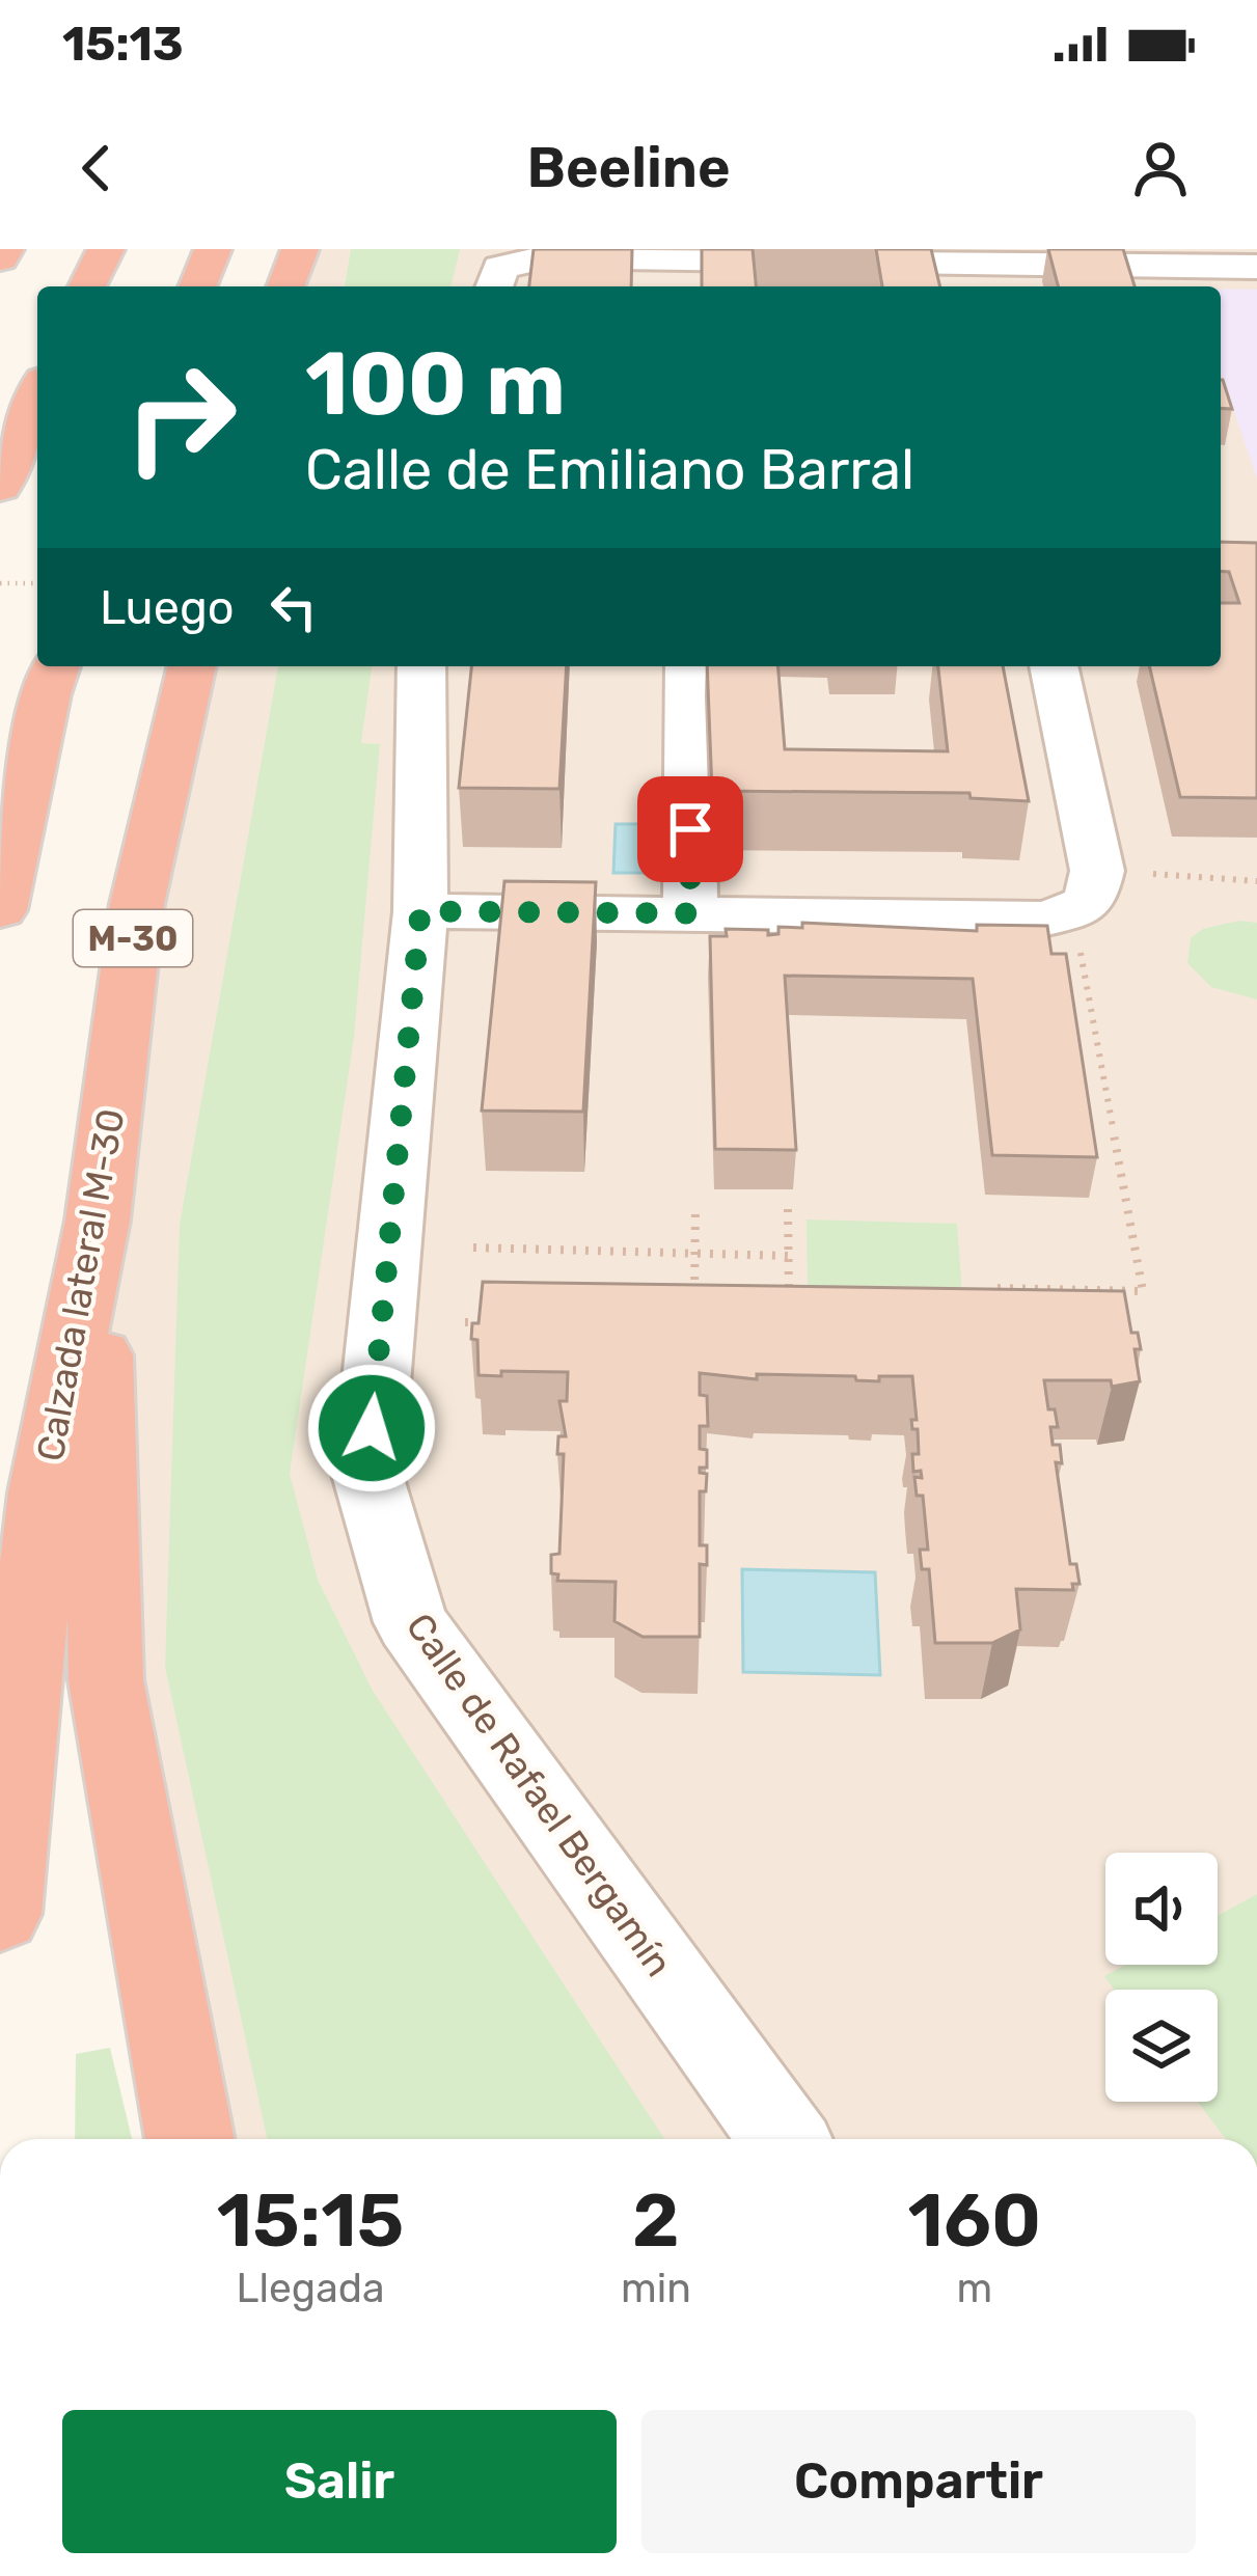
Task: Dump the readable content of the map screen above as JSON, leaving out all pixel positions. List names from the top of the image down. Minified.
{"streets":{"highway":["M-30","Calzada lateral M-30"],"street":["Calle de Rafael Bergamín"]},"page":{"status":"15:13","header":"Beeline","turn":["100 m","Calle de Emiliano Barral"],"then":"Luego","eta":["15:15","Llegada","2","min","160","m"],"buttons":["Salir","Compartir"]}}
